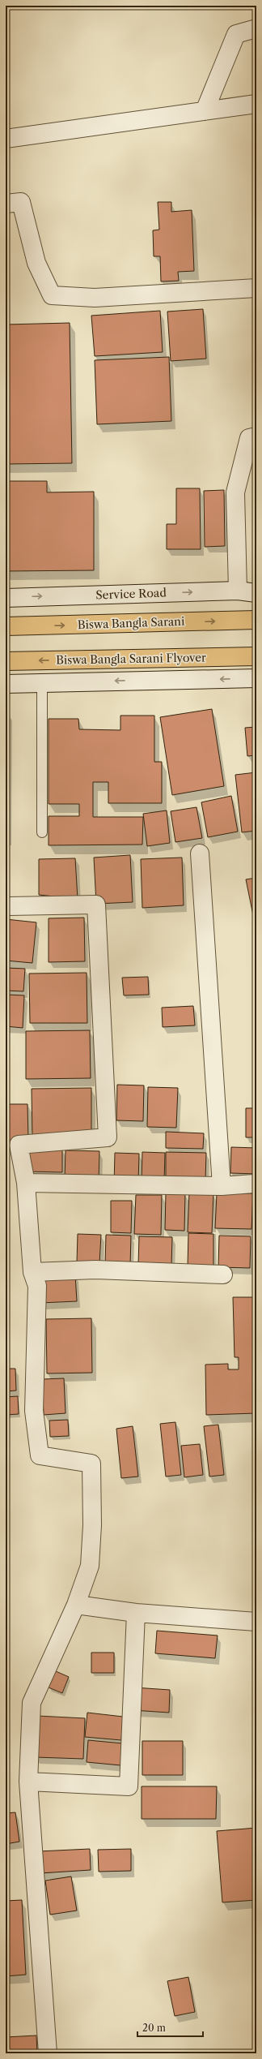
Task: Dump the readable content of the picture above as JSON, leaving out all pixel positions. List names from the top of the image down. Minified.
{"streets":{"main road":["Biswa Bangla Sarani","Biswa Bangla Sarani Flyover"],"street":["Service Road"]},"one_way":["Biswa Bangla Sarani","Biswa Bangla Sarani Flyover"],"scale_bar":"20 m"}
